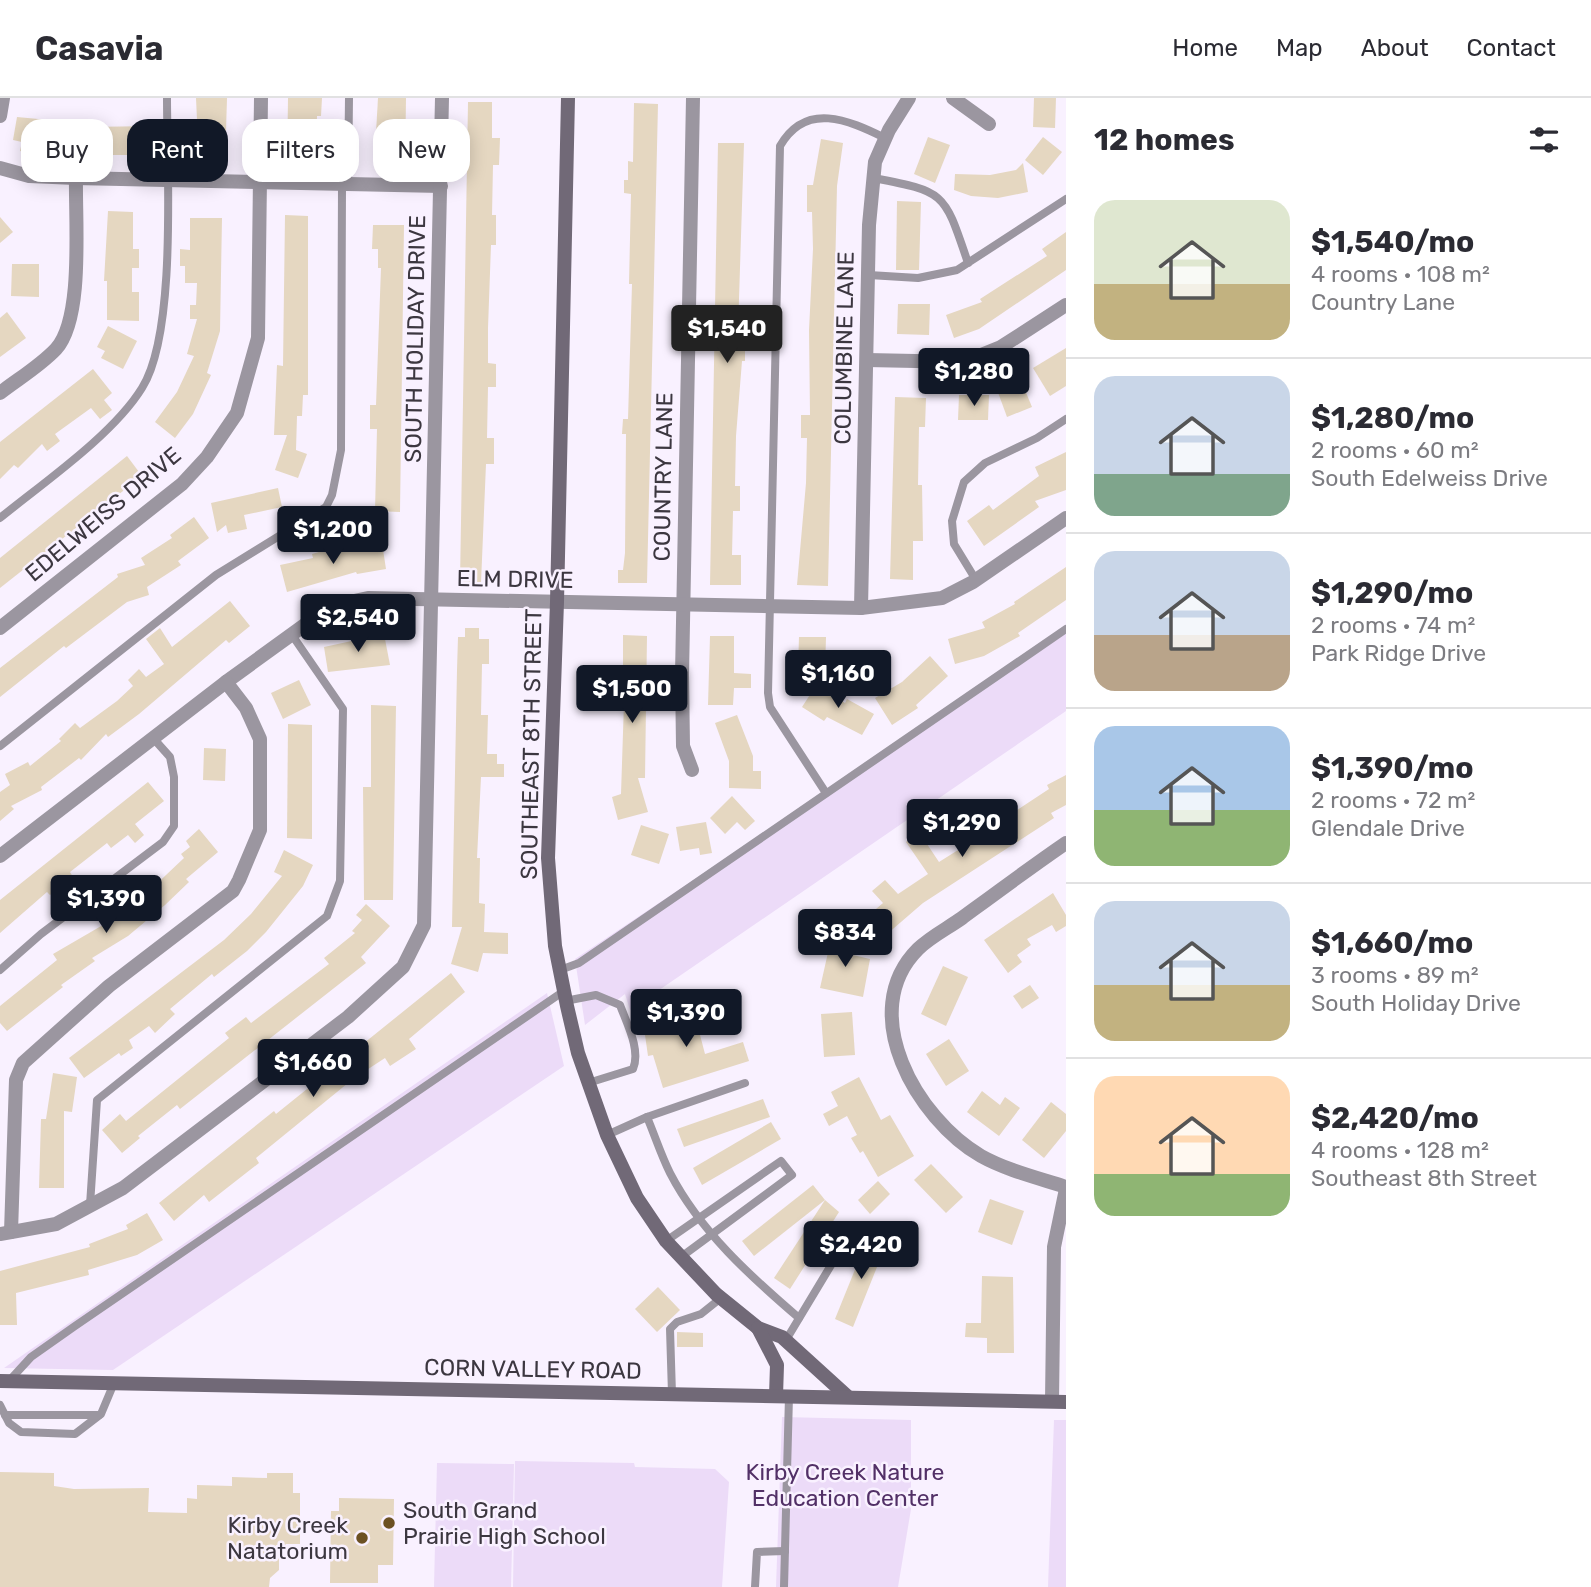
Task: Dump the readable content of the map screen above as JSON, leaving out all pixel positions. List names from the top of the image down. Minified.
{"streets":{"street":["SOUTH HOLIDAY DRIVE","COLUMBINE LANE","COUNTRY LANE","EDELWEISS DRIVE","ELM DRIVE","SOUTHEAST 8TH STREET","CORN VALLEY ROAD"]},"crossings":[["SOUTH HOLIDAY DRIVE","ELM DRIVE"],["COLUMBINE LANE","ELM DRIVE"],["COUNTRY LANE","ELM DRIVE"],["ELM DRIVE","SOUTHEAST 8TH STREET"],["SOUTHEAST 8TH STREET","CORN VALLEY ROAD"]],"parks":["Kirby Creek Nature Education Center"],"places":["South Grand Prairie High School","Kirby Creek Natatorium"],"page":{"header":"Casavia","nav":["Home","Map","About","Contact"],"heading":"12 homes","chip":["Buy","Rent","Filters","New"],"list":[{"name":"$1,540/mo","note":"4 rooms · 108 m² · Country Lane"},{"name":"$1,280/mo","note":"2 rooms · 60 m² · South Edelweiss Drive"},{"name":"$1,290/mo","note":"2 rooms · 74 m² · Park Ridge Drive"},{"name":"$1,390/mo","note":"2 rooms · 72 m² · Glendale Drive"},{"name":"$1,660/mo","note":"3 rooms · 89 m² · South Holiday Drive"},{"name":"$2,420/mo","note":"4 rooms · 128 m² · Southeast 8th Street"}],"price":["$1,540","$1,280","$1,200","$2,540","$1,160","$1,500","$1,290","$1,390","$834","$1,390","$1,660","$2,420"]}}
